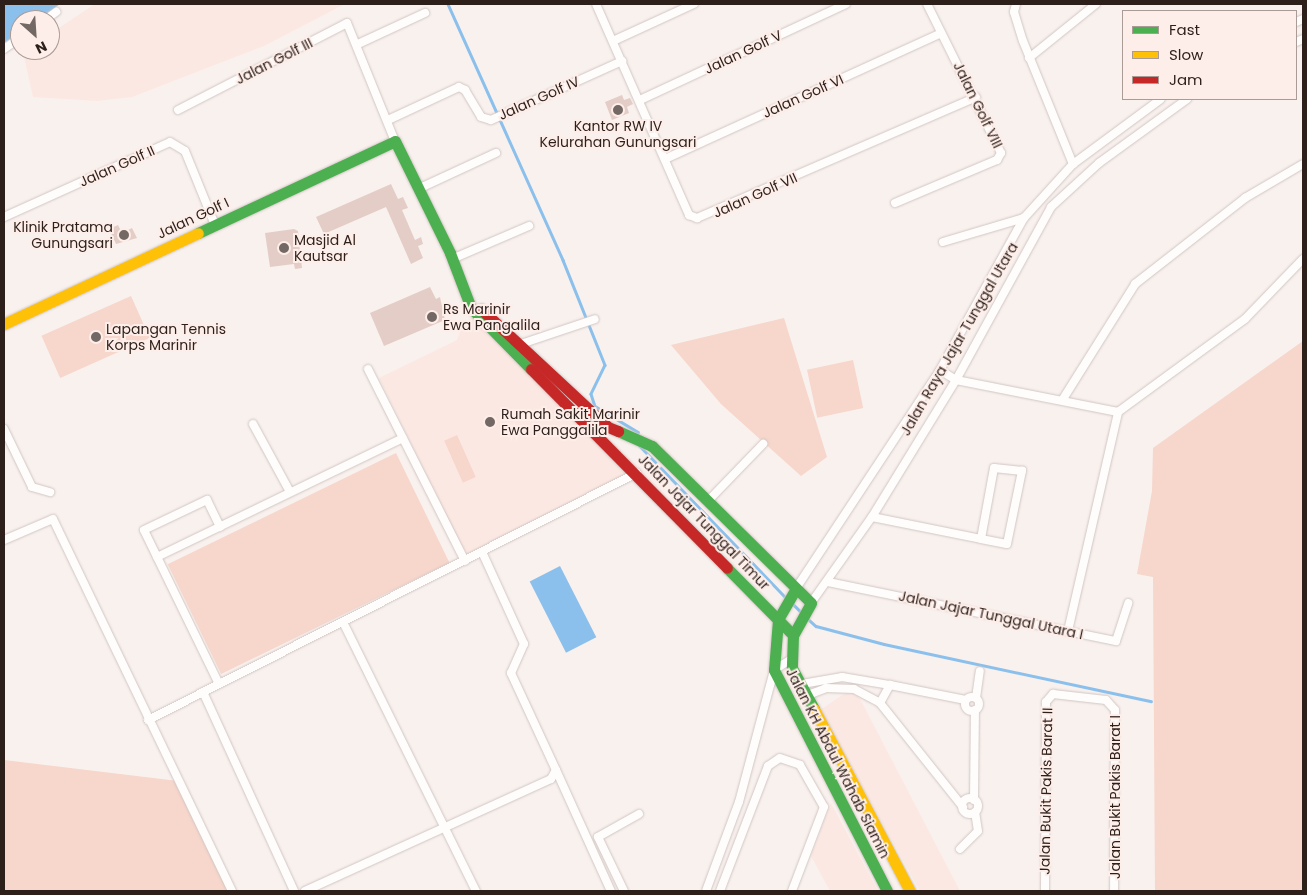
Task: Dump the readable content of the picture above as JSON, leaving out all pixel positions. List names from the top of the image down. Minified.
{"streets":{"main road":["Jalan Golf I","Jalan Raya Jajar Tunggal Utara","Jalan Jajar Tunggal Timur","Jalan KH Abdul Wahab Siamin"],"street":["Jalan Golf V","Jalan Golf III","Jalan Golf VI","Jalan Golf IV","Jalan Golf VIII","Jalan Golf II","Jalan Golf VII","Jalan Jajar Tunggal Utara I","Jalan Bukit Pakis Barat II","Jalan Bukit Pakis Barat I"]},"crossings":[["Jalan Golf V","Jalan Golf VII"],["Jalan Golf III","Jalan Golf IV"],["Jalan Golf III","Jalan Golf I"],["Jalan Golf III","Jalan Jajar Tunggal Timur"],["Jalan Golf VI","Jalan Golf VIII"],["Jalan Golf VI","Jalan Golf VII"],["Jalan Golf IV","Jalan Golf VII"],["Jalan Golf VIII","Jalan Golf VII"],["Jalan Golf II","Jalan Golf I"],["Jalan Golf I","Jalan Jajar Tunggal Timur"],["Jalan Raya Jajar Tunggal Utara","Jalan Jajar Tunggal Timur"],["Jalan Raya Jajar Tunggal Utara","Jalan Jajar Tunggal Utara I"],["Jalan Raya Jajar Tunggal Utara","Jalan KH Abdul Wahab Siamin"],["Jalan Jajar Tunggal Timur","Jalan KH Abdul Wahab Siamin"],["Jalan Bukit Pakis Barat II","Jalan Bukit Pakis Barat I"]],"places":["Kantor RW IV Kelurahan Gunungsari","Klinik Pratama Gunungsari","Masjid Al Kautsar","Rs Marinir Ewa Pangalila","Lapangan Tennis Korps Marinir","Rumah Sakit Marinir Ewa Panggalila"],"legend":["Fast","Slow","Jam"],"north":"bottom right"}
